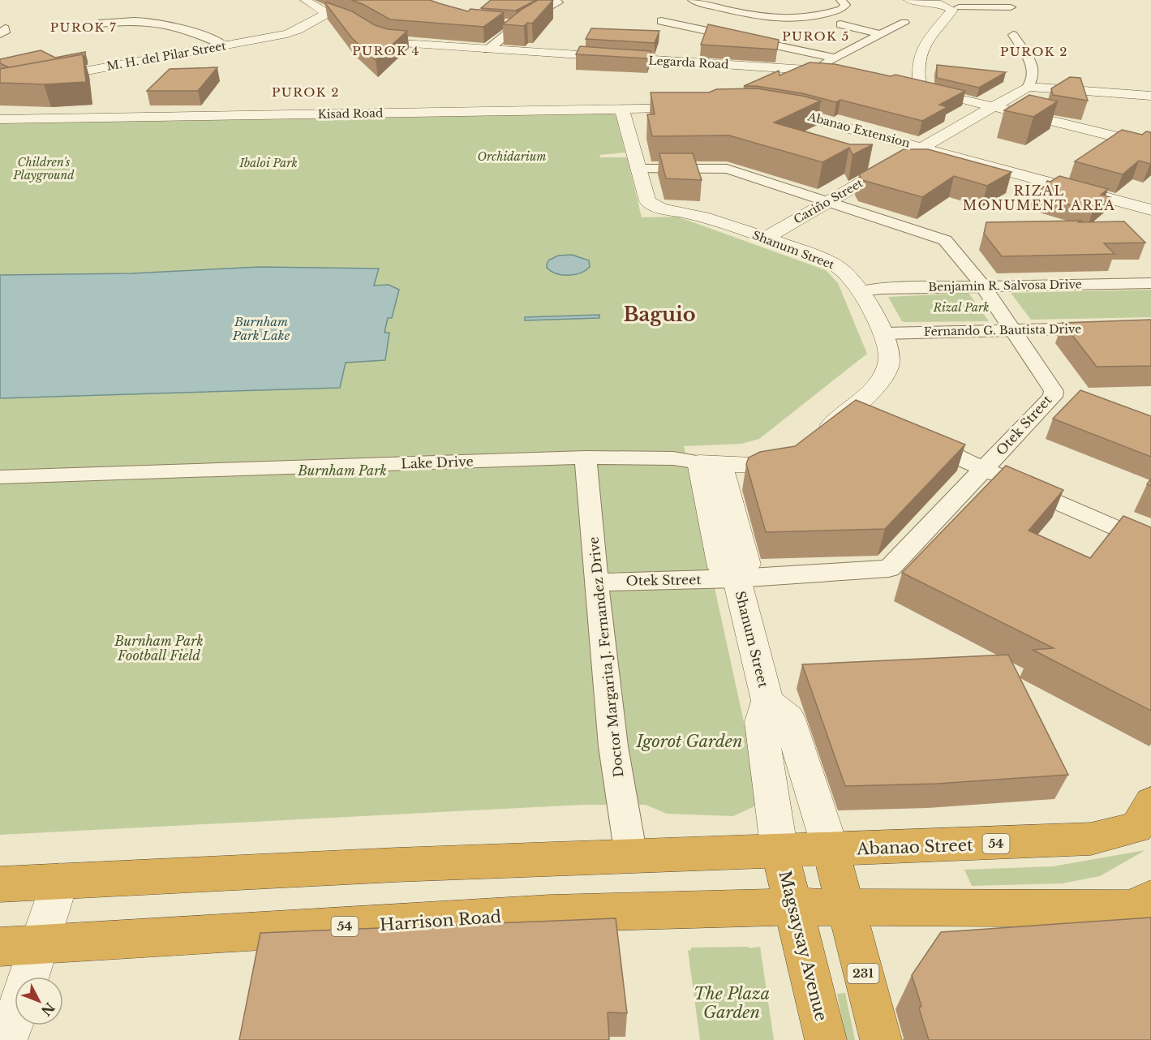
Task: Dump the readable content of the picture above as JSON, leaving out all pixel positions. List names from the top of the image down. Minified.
{"streets":{"highway":["54","Abanao Street","Harrison Road","Magsaysay Avenue","231"],"street":["M. H. del Pilar Street","Legarda Road","Kisad Road","Abanao Extension","Cariño Street","Shanum Street","Benjamin R. Salvosa Drive","Fernando G. Bautista Drive","Otek Street","Lake Drive","Doctor Margarita J. Fernandez Drive"]},"crossings":[["M. H. del Pilar Street","Legarda Road"],["Kisad Road","Shanum Street"],["Abanao Extension","Cariño Street"],["Cariño Street","Shanum Street"],["Cariño Street","Otek Street"],["Shanum Street","Benjamin R. Salvosa Drive"],["Shanum Street","Fernando G. Bautista Drive"],["Shanum Street","Otek Street"],["Shanum Street","Lake Drive"],["Shanum Street","54"],["Shanum Street","Abanao Street"],["Shanum Street","Magsaysay Avenue"],["Shanum Street","231"],["Benjamin R. Salvosa Drive","Otek Street"],["Fernando G. Bautista Drive","Otek Street"],["Otek Street","Doctor Margarita J. Fernandez Drive"],["Lake Drive","Doctor Margarita J. Fernandez Drive"],["Doctor Margarita J. Fernandez Drive","54"],["54","Abanao Street"],["54","Harrison Road"],["54","Magsaysay Avenue"],["54","231"],["Abanao Street","Magsaysay Avenue"],["Abanao Street","231"],["Harrison Road","Magsaysay Avenue"]],"districts":["PUROK 7","PUROK 5","PUROK 4","PUROK 2","PUROK 2","RIZAL MONUMENT AREA","Baguio"],"water":["Burnham Park Lake"],"parks":["Orchidarium","Children's Playground","Ibaloi Park","Rizal Park","Burnham Park","Burnham Park Football Field","Igorot Garden","The Plaza Garden"],"north":"bottom right"}
